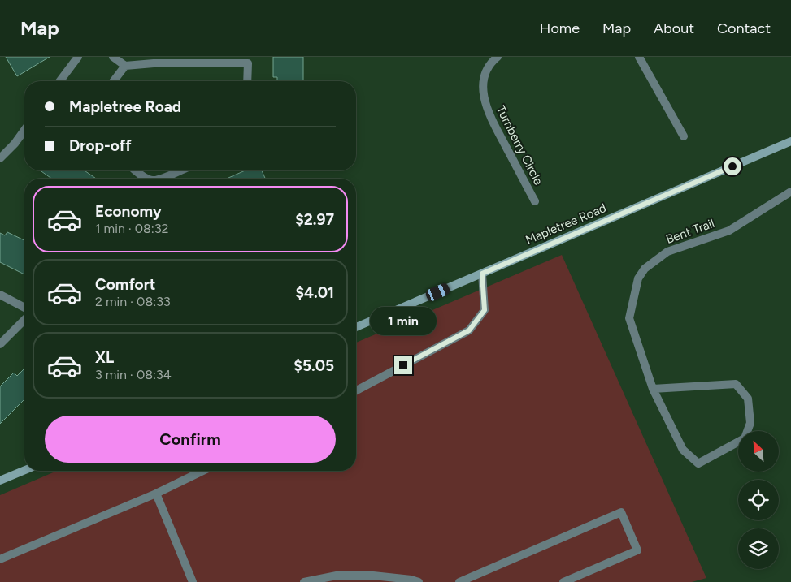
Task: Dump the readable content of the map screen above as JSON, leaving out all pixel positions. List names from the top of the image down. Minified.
{"streets":{"street":["Turnberry Circle","Mapletree Road","Bent Trail"]},"north":"top left","page":{"header":"Map","nav":["Home","Map","About","Contact"],"banner":["Mapletree Road","Drop-off"],"list":[{"name":"Economy","note":"1 min · 08:32","value":"$2.97"},{"name":"Comfort","note":"2 min · 08:33","value":"$4.01"},{"name":"XL","note":"3 min · 08:34","value":"$5.05"}],"bubble":"1 min","buttons":"Confirm"}}
